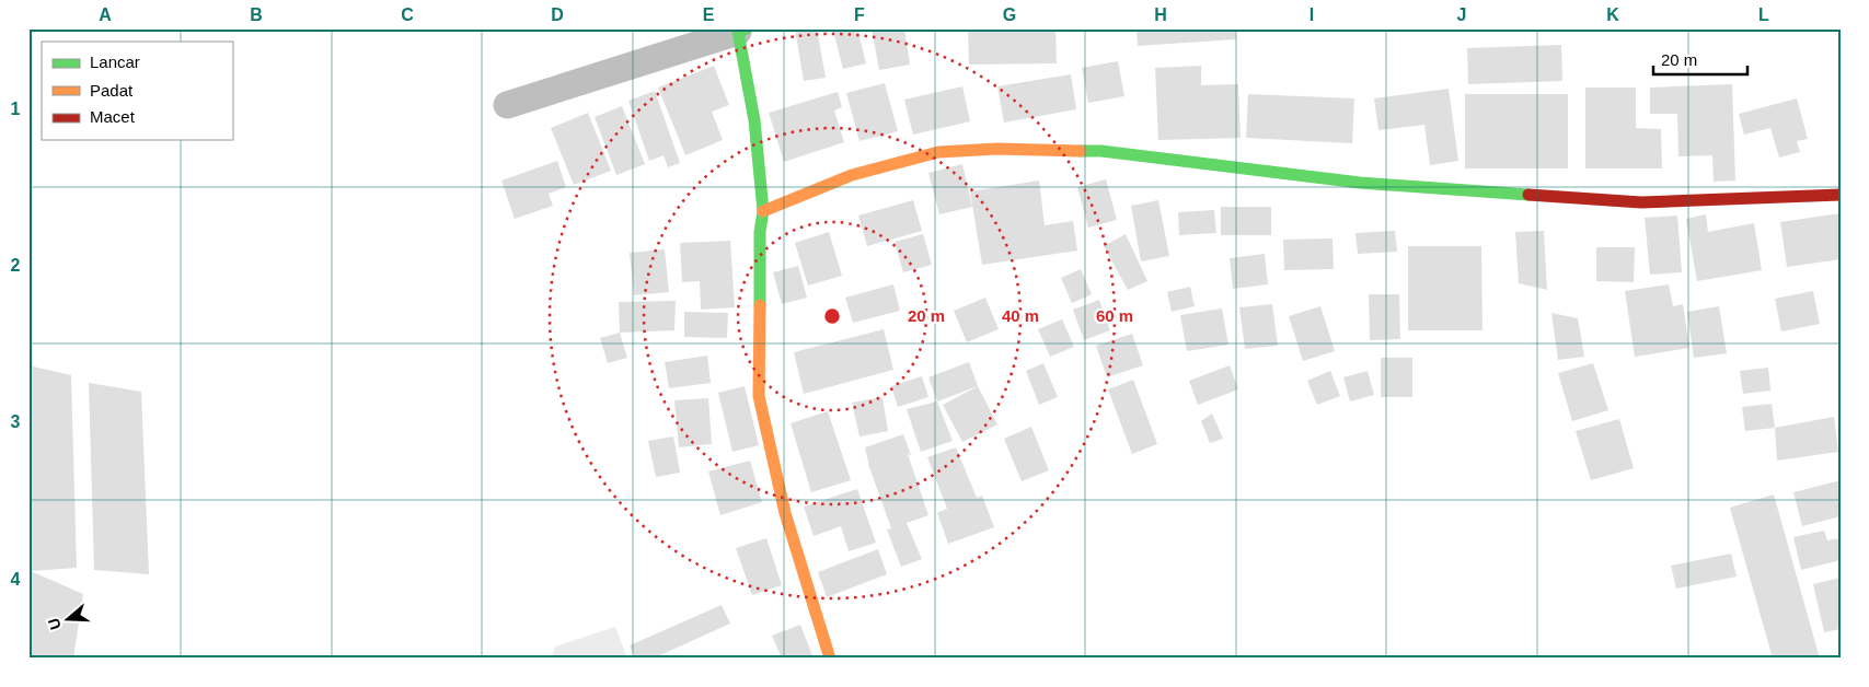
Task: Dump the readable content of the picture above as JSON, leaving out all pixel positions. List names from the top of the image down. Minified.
{"legend":["Lancar","Padat","Macet"],"scale_bar":"20 m","north":"left","grid":{"columns":["A","B","C","D","E","F","G","H","I","J","K","L"],"rows":["1","2","3","4"]},"rings":["20 m","40 m","60 m"]}
